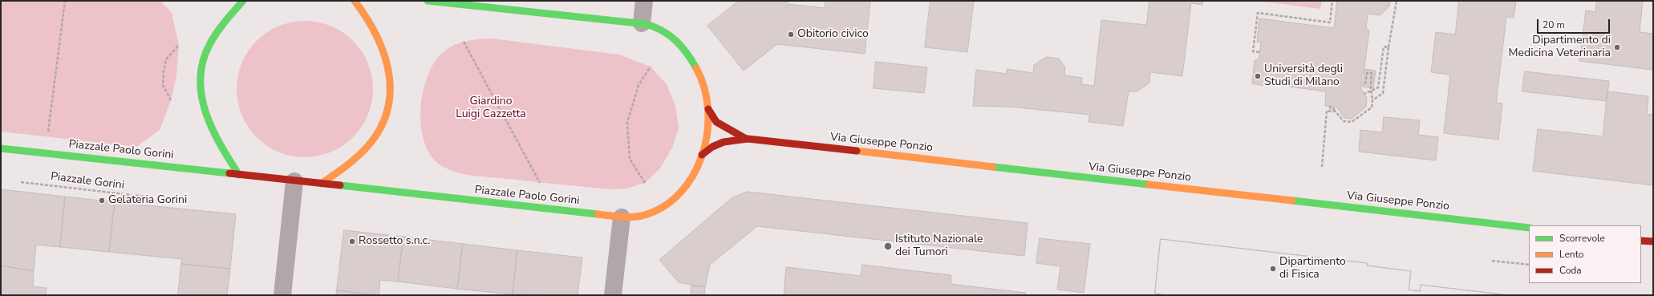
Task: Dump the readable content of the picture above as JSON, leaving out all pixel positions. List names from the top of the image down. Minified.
{"streets":{"street":["Via Giuseppe Ponzio","Piazzale Paolo Gorini"],"path":["Piazzale Gorini"]},"crossings":[["Via Giuseppe Ponzio","Piazzale Paolo Gorini"]],"parks":["Giardino Luigi Cazzetta"],"places":["Obitorio civico","Dipartimento di Medicina Veterinaria","Università degli Studi di Milano","Gelateria Gorini","Rossetto s.n.c.","Istituto Nazionale dei Tumori","Dipartimento di Fisica"],"legend":["Scorrevole","Lento","Coda"],"scale_bar":"20 m"}
